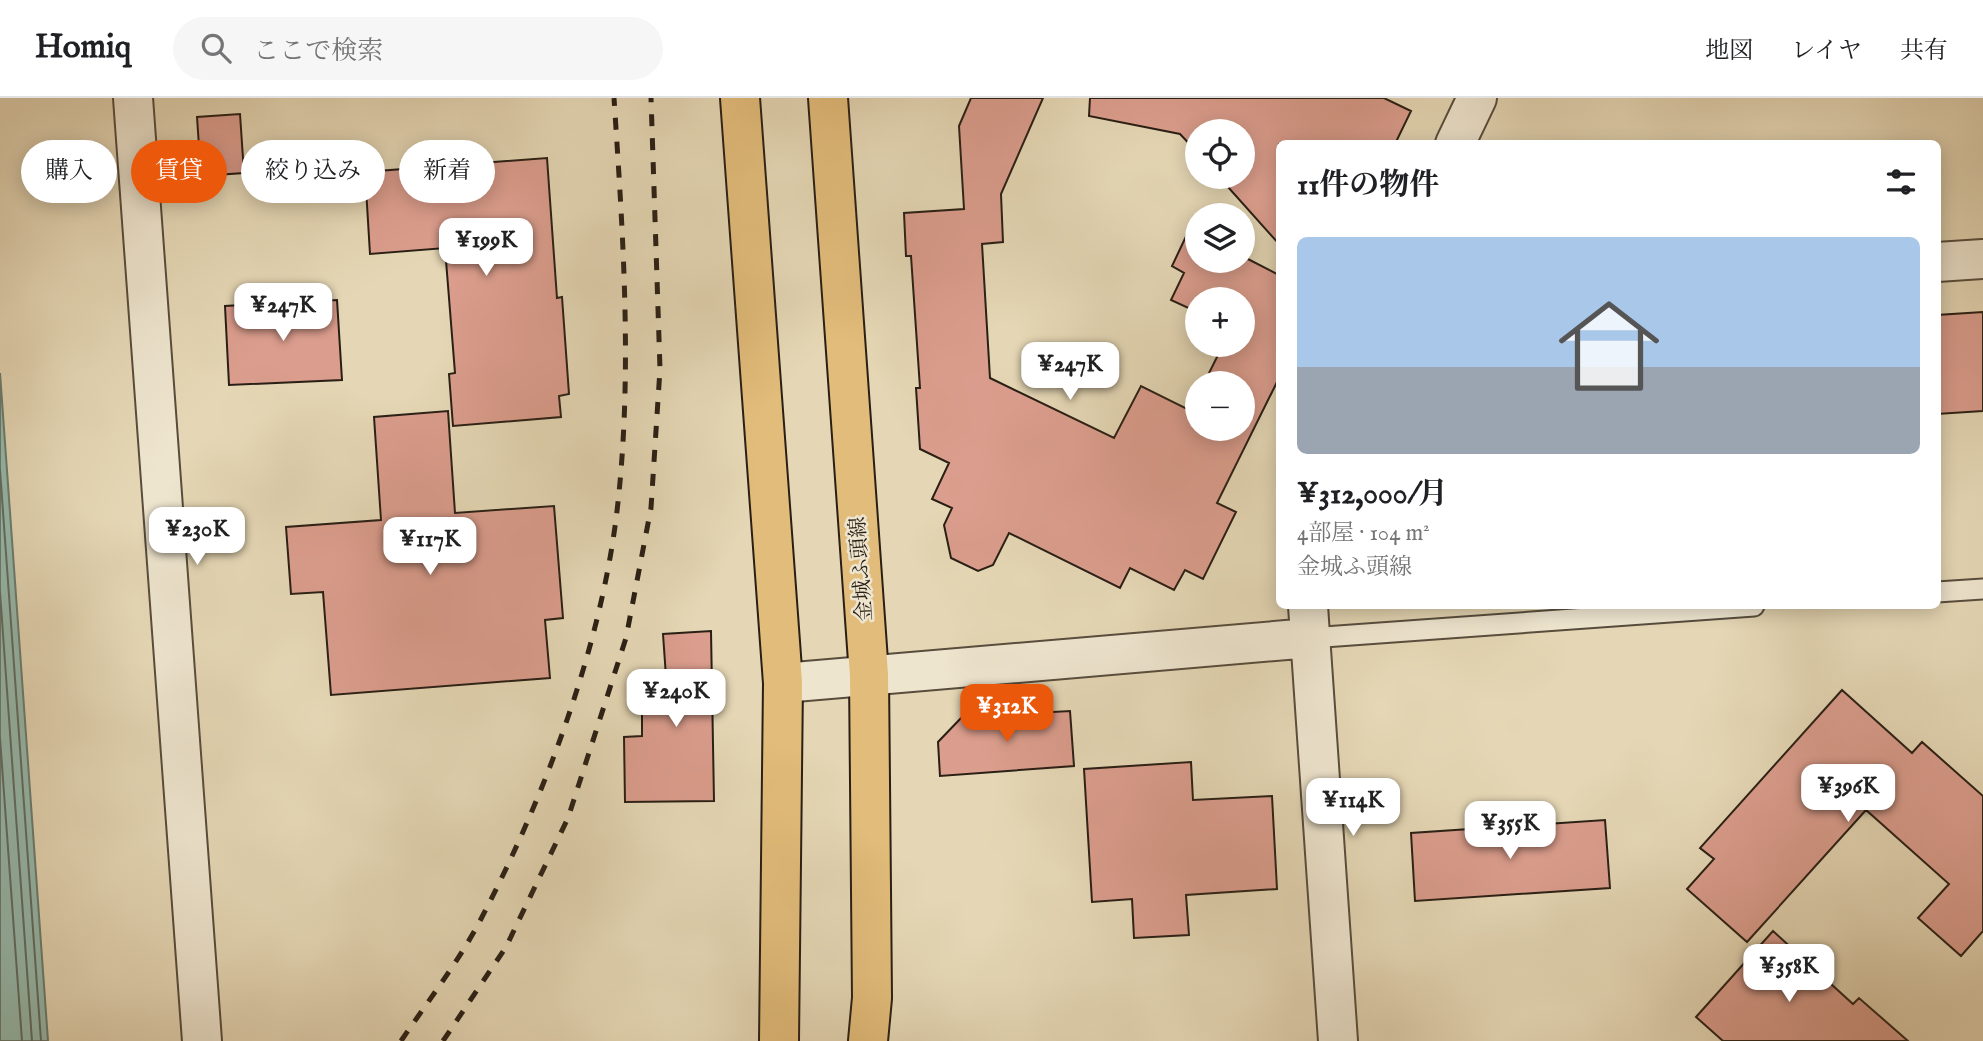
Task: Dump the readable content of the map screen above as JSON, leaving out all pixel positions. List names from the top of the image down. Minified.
{"streets":{"main road":["金城ふ頭線"]},"page":{"header":"Homiq","search":"ここで検索","nav":["地図","レイヤ","共有"],"map_buttons":["+","−"],"chip":["購入","賃貸","絞り込み","新着"],"heading":"11件の物件","price":["¥199K","¥247K","¥247K","¥230K","¥117K","¥240K","¥312K","¥396K","¥114K","¥355K","¥358K"],"list":[{"name":"¥312,000/月","note":"4部屋 · 104 m² · 金城ふ頭線"}]}}
